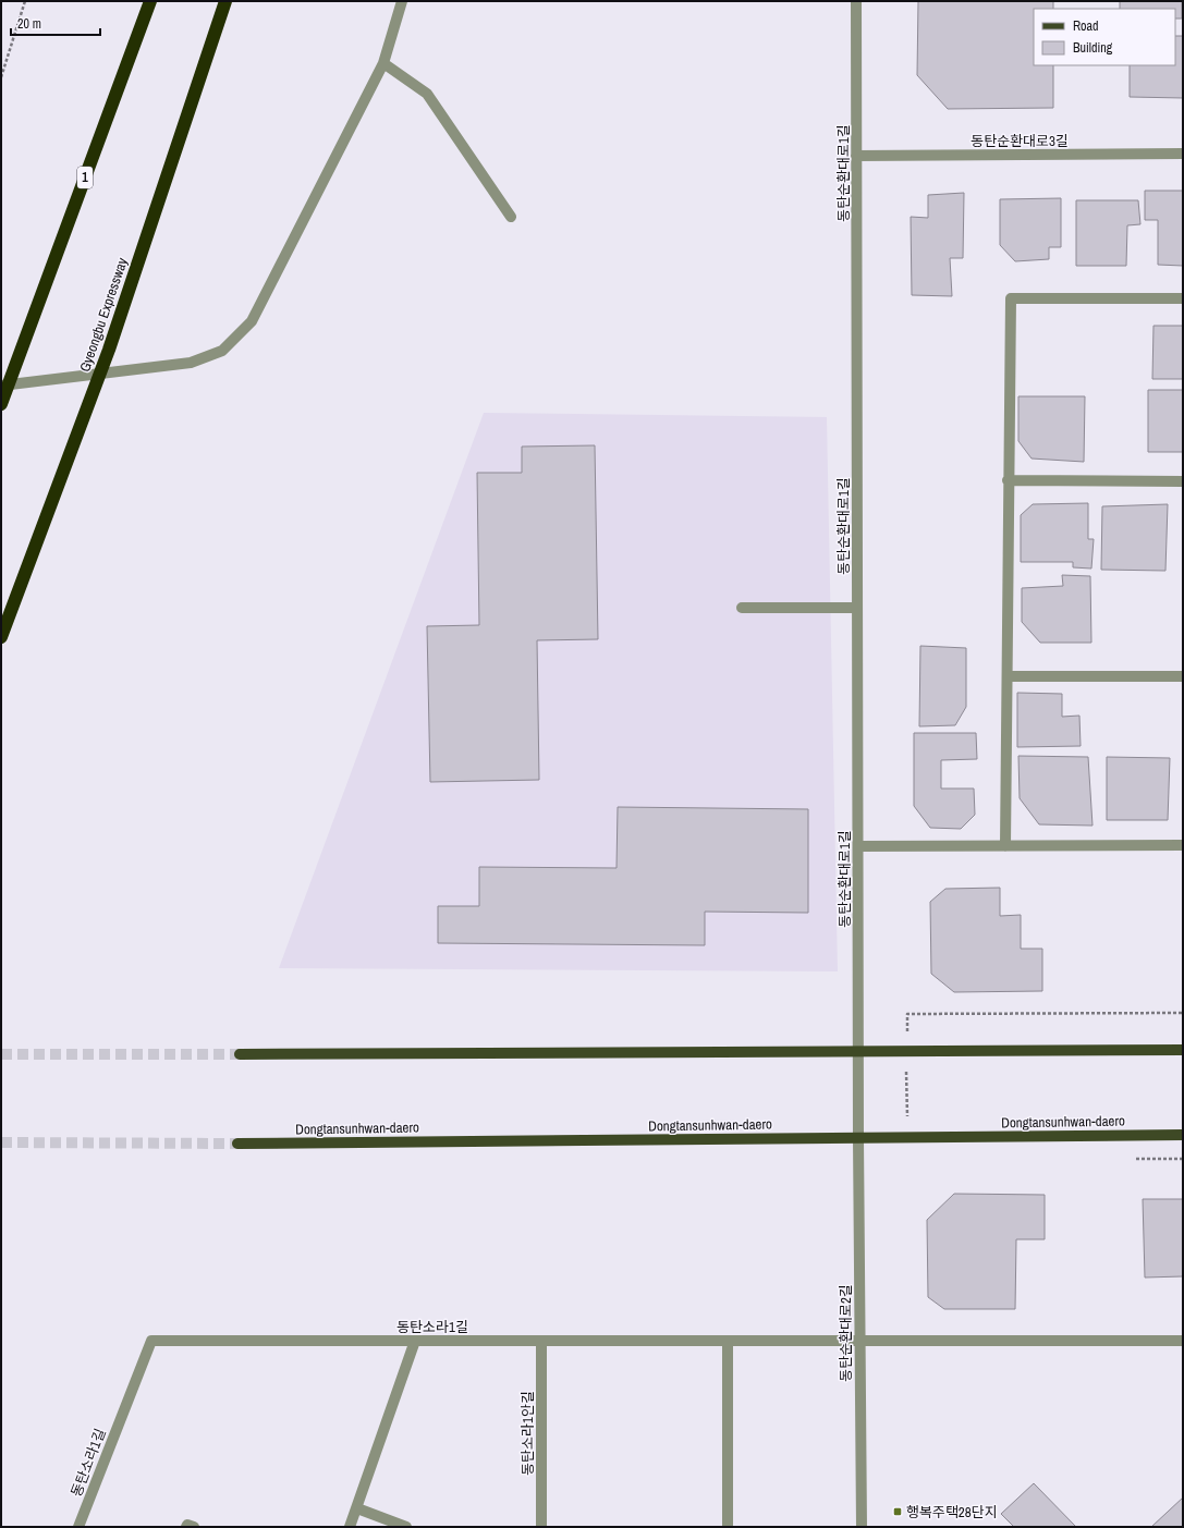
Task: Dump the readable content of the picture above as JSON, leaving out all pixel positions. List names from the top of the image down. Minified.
{"streets":{"highway":["1","Gyeongbu Expressway"],"main road":["Dongtansunhwan-daero"],"street":["동탄순환대로3길","동탄순환대로1길","동탄소라1길","동탄순환대로2길","동탄소라1안길"]},"crossings":[["동탄순환대로3길","동탄순환대로1길"],["동탄순환대로1길","Dongtansunhwan-daero"],["동탄순환대로1길","동탄순환대로2길"],["Dongtansunhwan-daero","동탄순환대로2길"],["동탄소라1길","동탄순환대로2길"],["동탄소라1길","동탄소라1안길"]],"places":{"transit":["행복주택28단지"]},"legend":["Road","Building"],"scale_bar":"20 m"}
